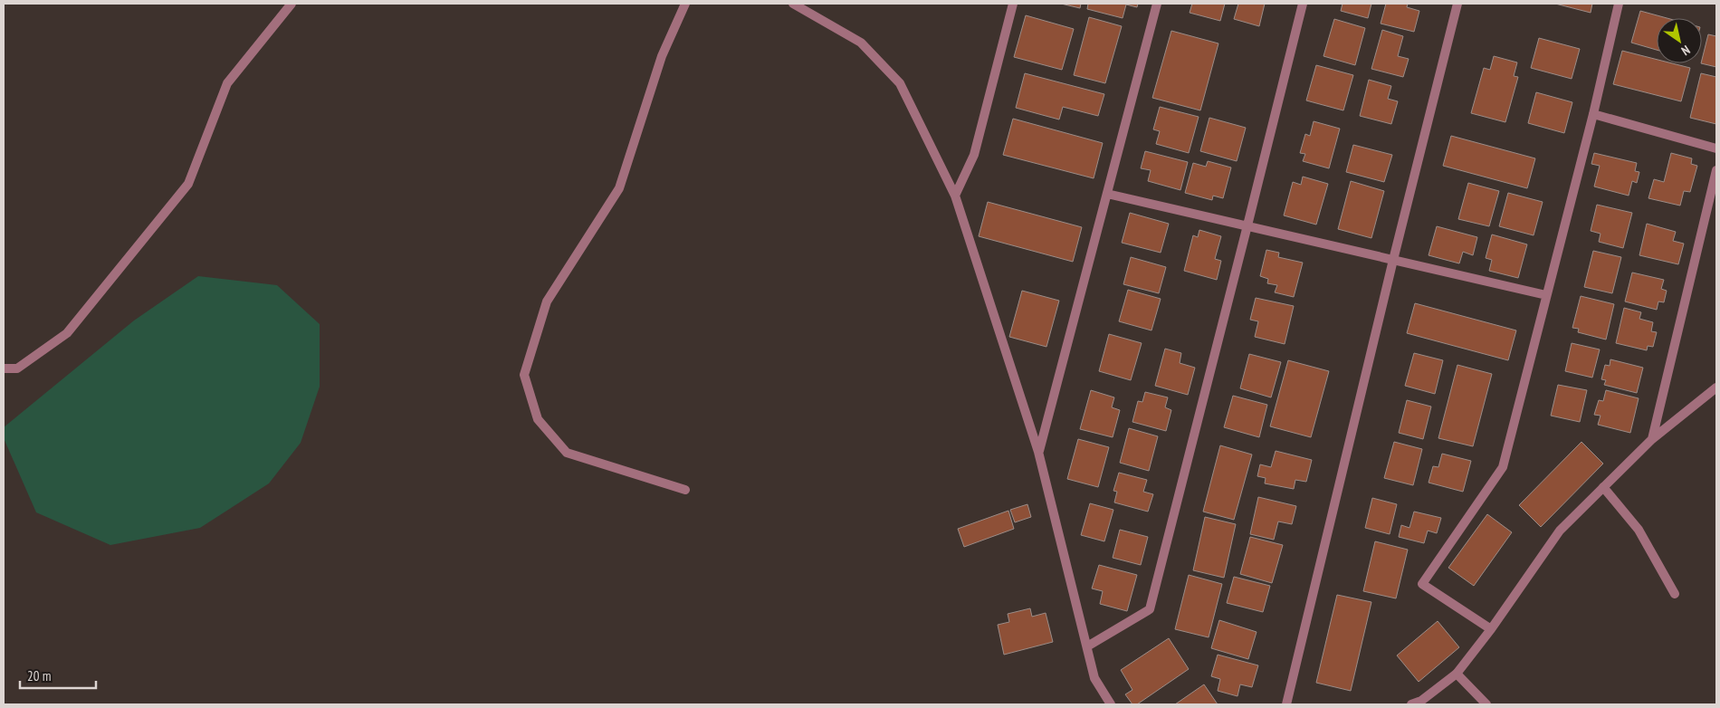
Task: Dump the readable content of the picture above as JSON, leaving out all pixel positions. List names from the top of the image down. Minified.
{"scale_bar":"20 m","north":"bottom right"}
